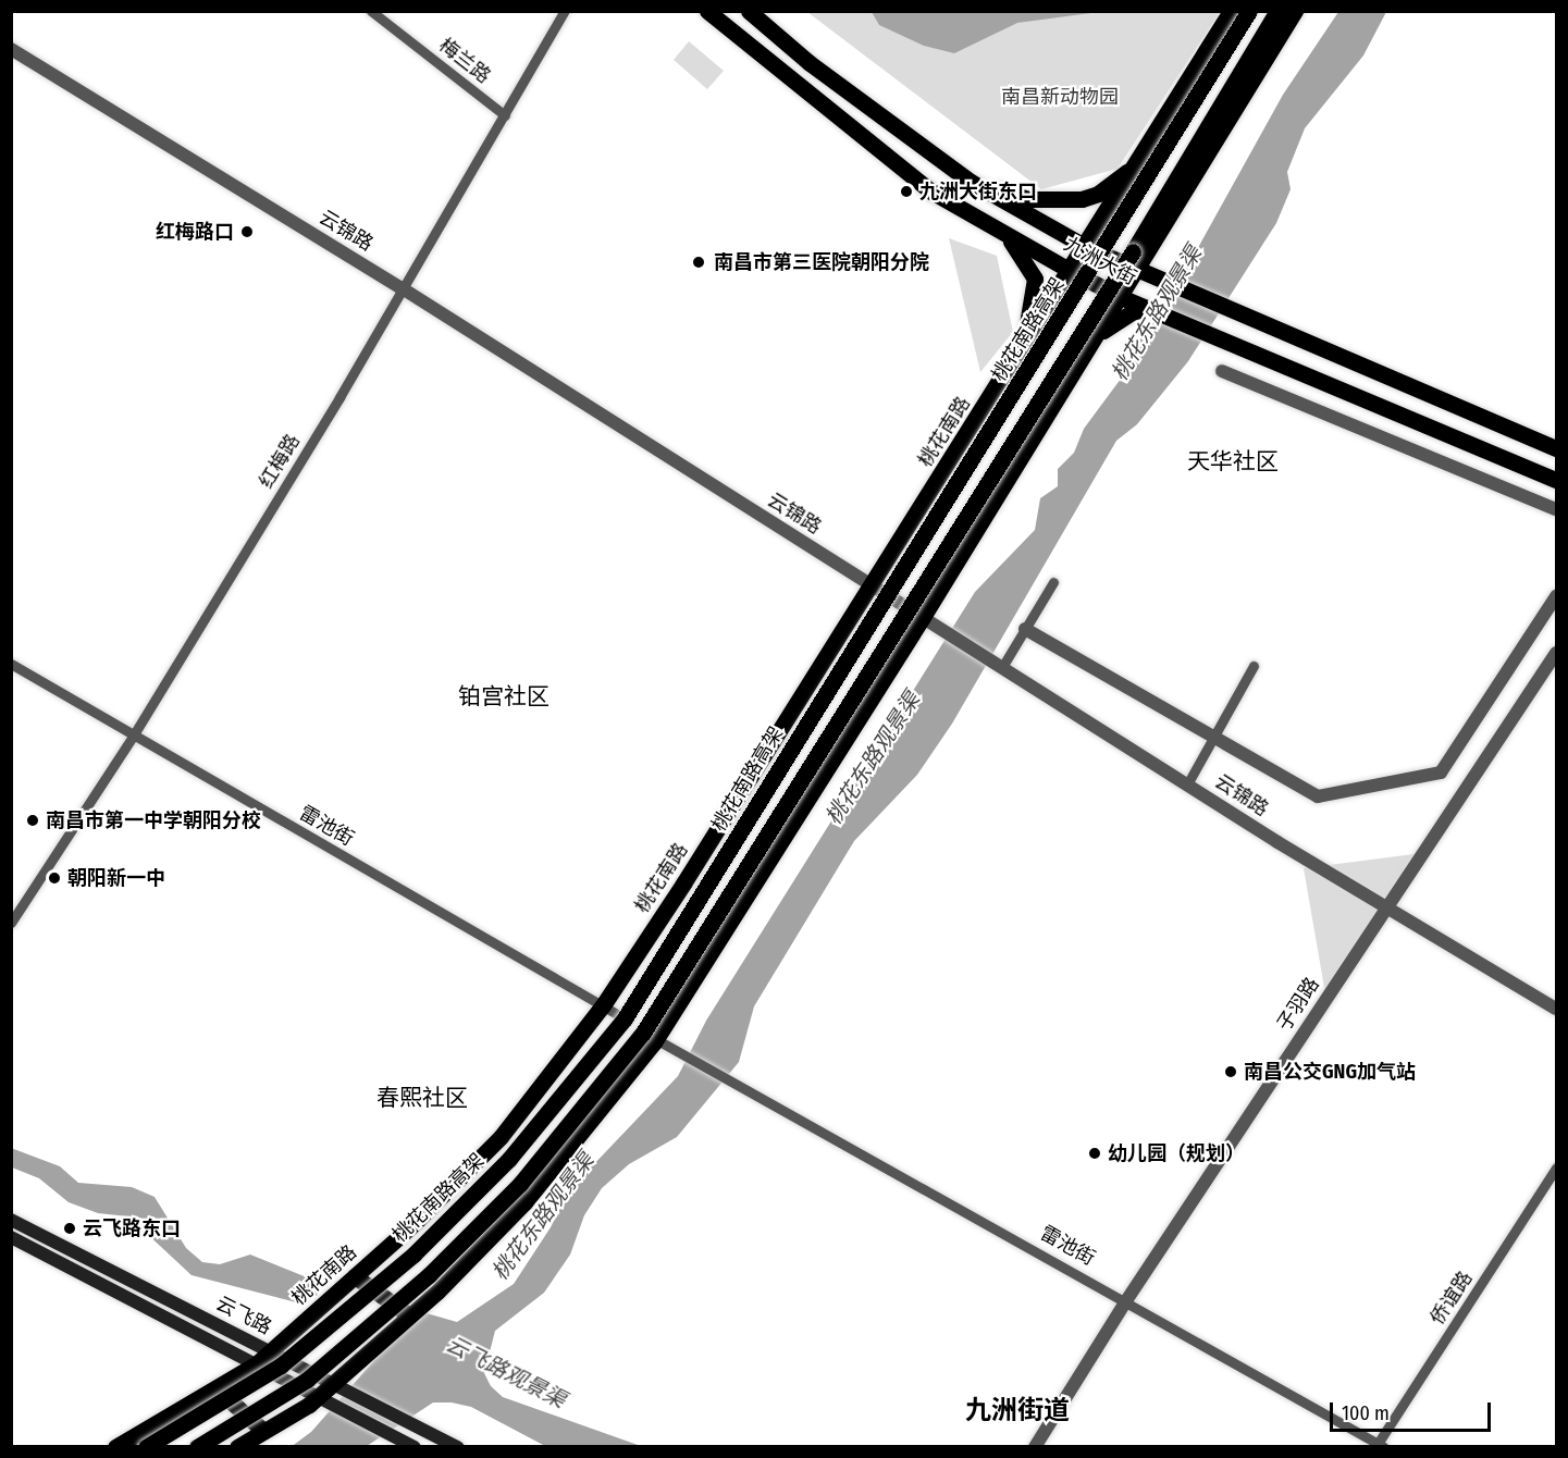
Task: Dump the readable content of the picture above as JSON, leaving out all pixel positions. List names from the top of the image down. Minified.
{"streets":{"main road":["九洲大街","桃花南路高架","桃花南路","云飞路"],"street":["梅兰路","云锦路","红梅路","雷池街","子羽路","侨谊路"]},"crossings":[["梅兰路","红梅路"],["云锦路","桃花南路"],["云锦路","红梅路"],["云锦路","子羽路"],["九洲大街","桃花南路"],["桃花南路高架","雷池街"],["桃花南路","雷池街"],["桃花南路","云飞路"],["红梅路","雷池街"],["雷池街","子羽路"],["雷池街","侨谊路"]],"districts":["天华社区","铂宫社区","春熙社区","九洲街道"],"water":["桃花东路观景渠","云飞路观景渠"],"parks":["南昌新动物园"],"places":["九洲大街东口","红梅路口","南昌市第三医院朝阳分院","南昌市第一中学朝阳分校","朝阳新一中","南昌公交GNG加气站","幼儿园（规划）","云飞路东口"],"scale_bar":"100 m"}
